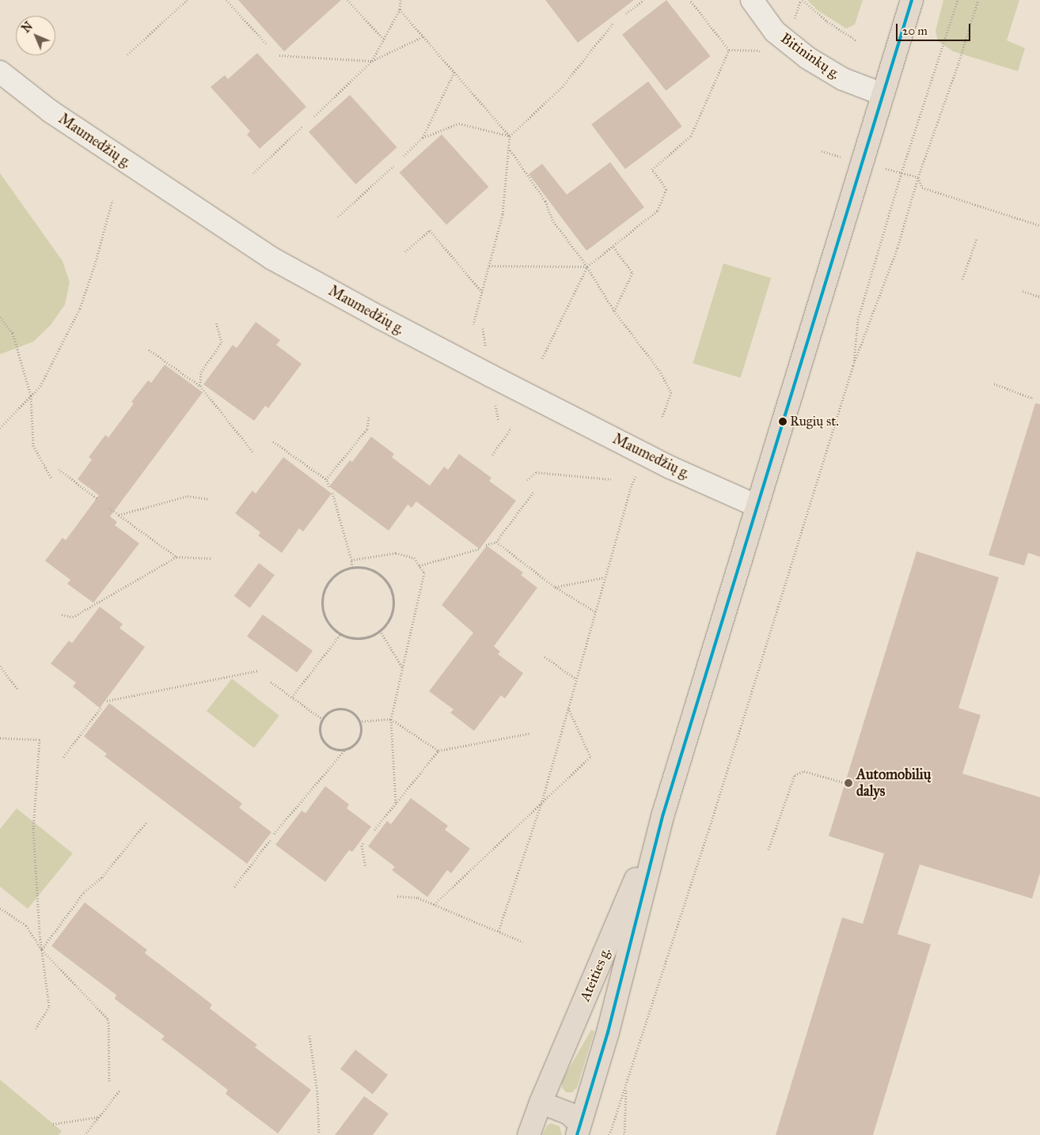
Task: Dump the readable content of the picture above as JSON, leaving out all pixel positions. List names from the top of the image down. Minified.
{"streets":{"main road":["Ateities g."],"street":["Bitininkų g.","Maumedžių g."]},"crossings":[["Bitininkų g.","Ateities g."],["Maumedžių g.","Ateities g."]],"places":["Rugių st.","Automobilių dalys"],"scale_bar":"20 m","north":"top left"}
